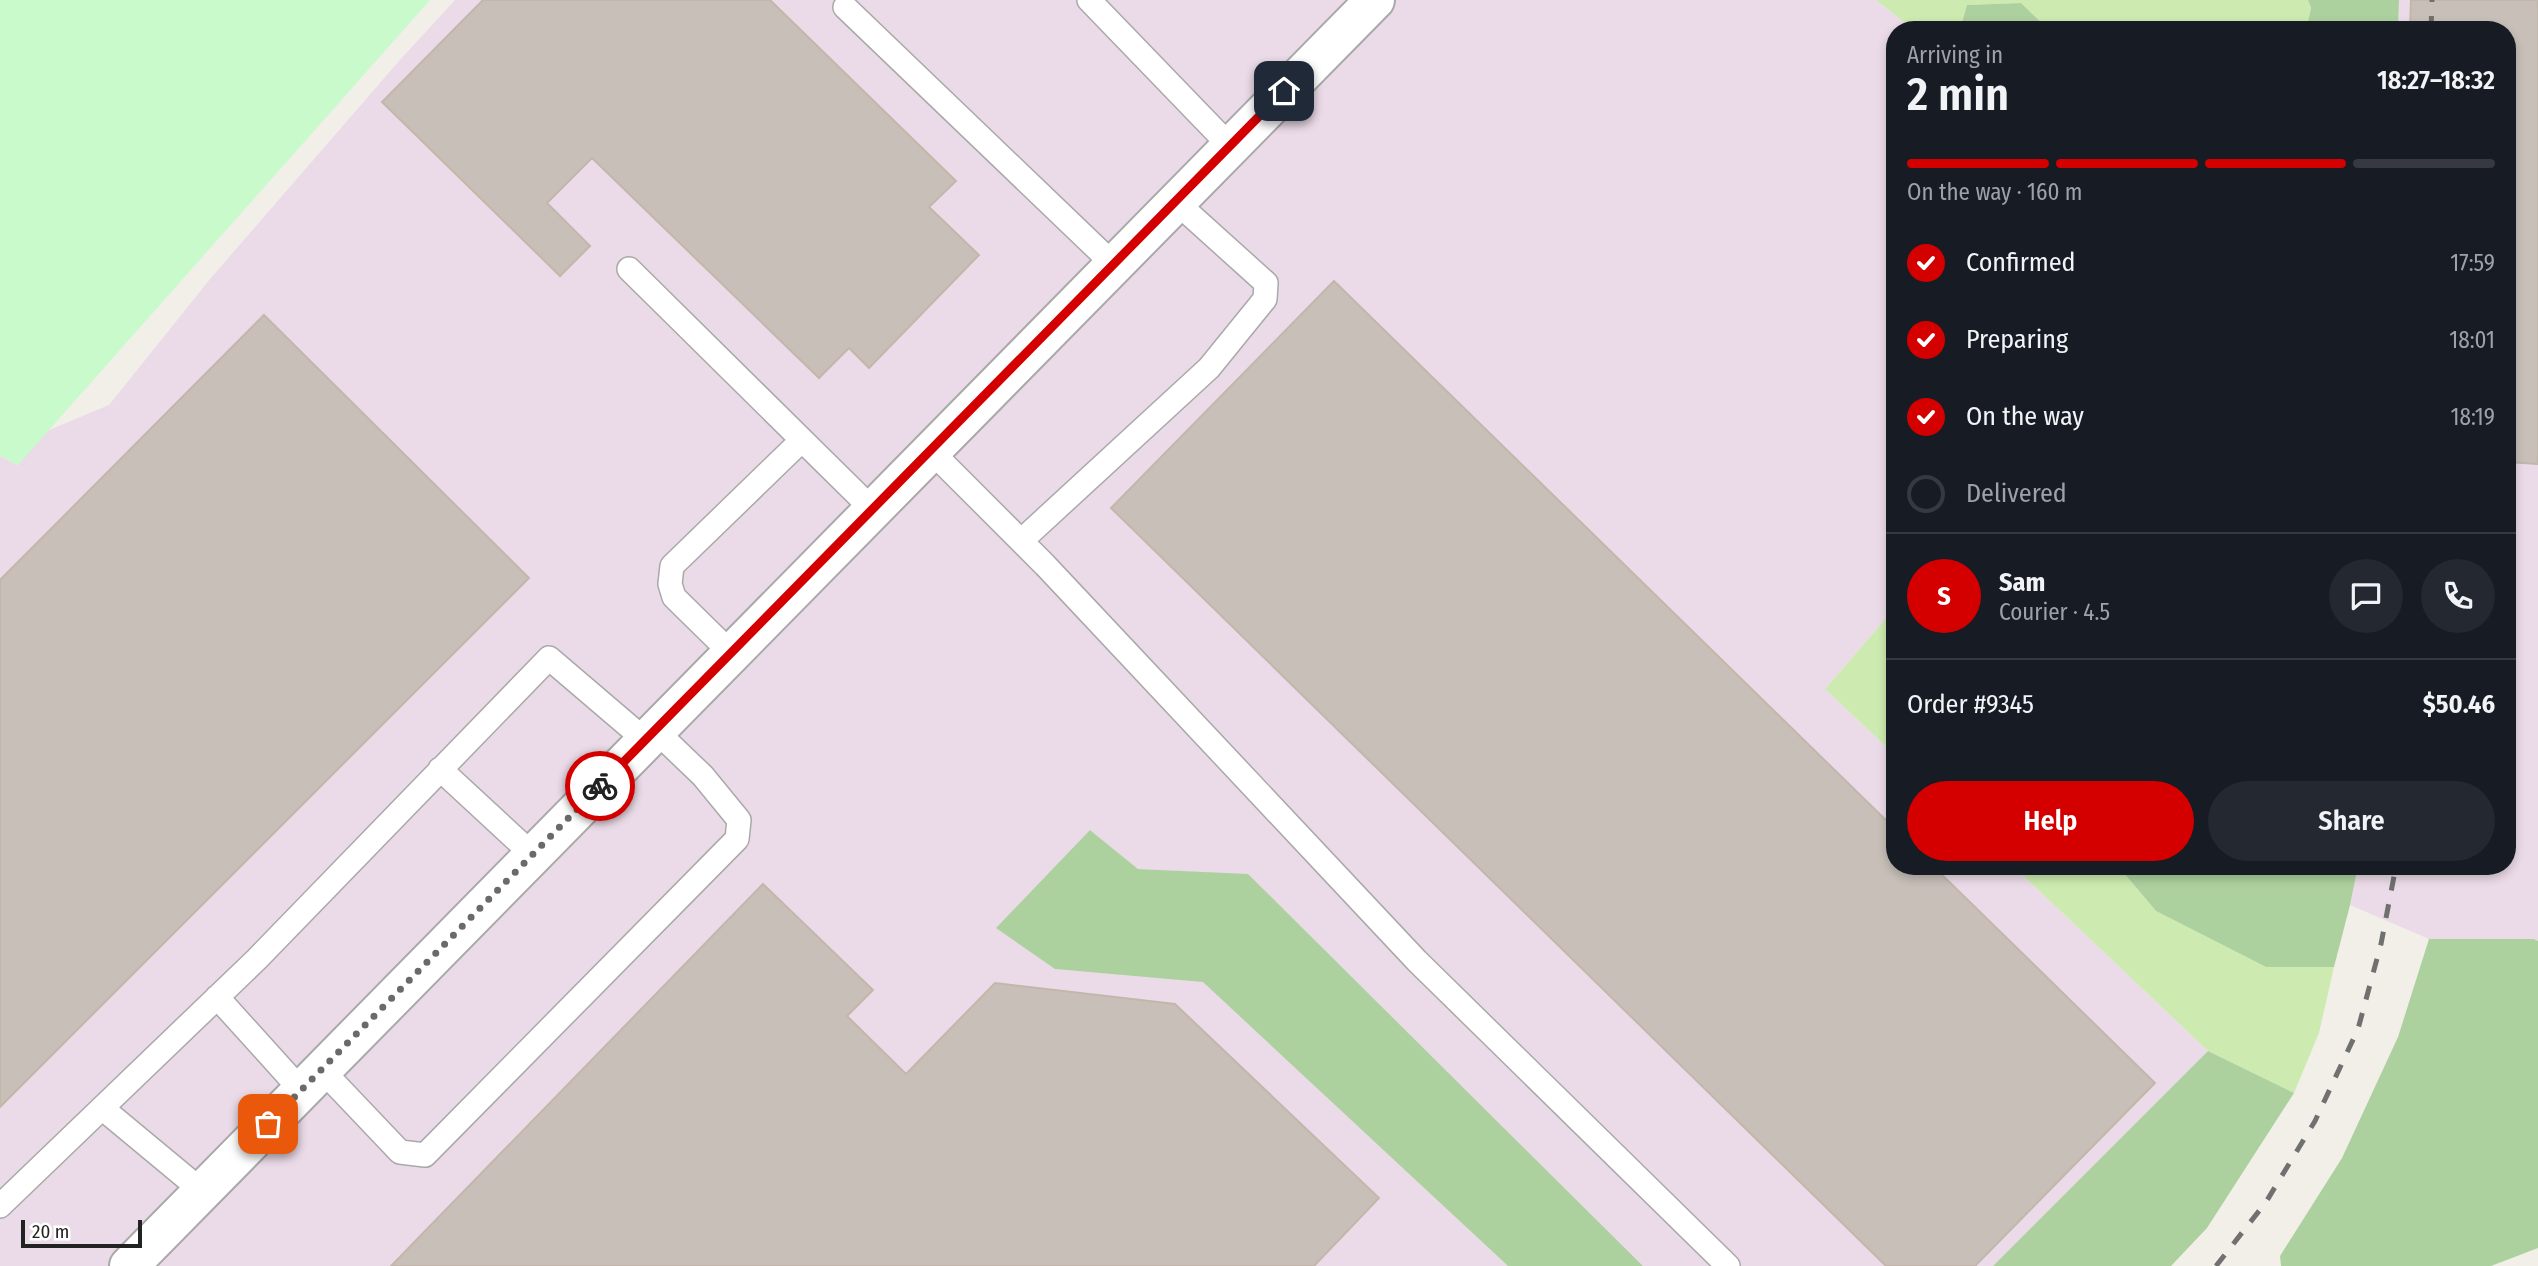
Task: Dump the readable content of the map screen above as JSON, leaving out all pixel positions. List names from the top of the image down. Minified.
{"scale_bar":"20 m","page":{"heading":["2 min","Arriving in","18:27–18:32"],"panel":["Sam","Courier · 4.5","Order #9345","$50.46"],"bar":"On the way · 160 m","list":[["Confirmed","17:59"],["Preparing","18:01"],["On the way","18:19"],"Delivered"],"round":"S","buttons":["Help","Share"],"scale":"20 m"}}
